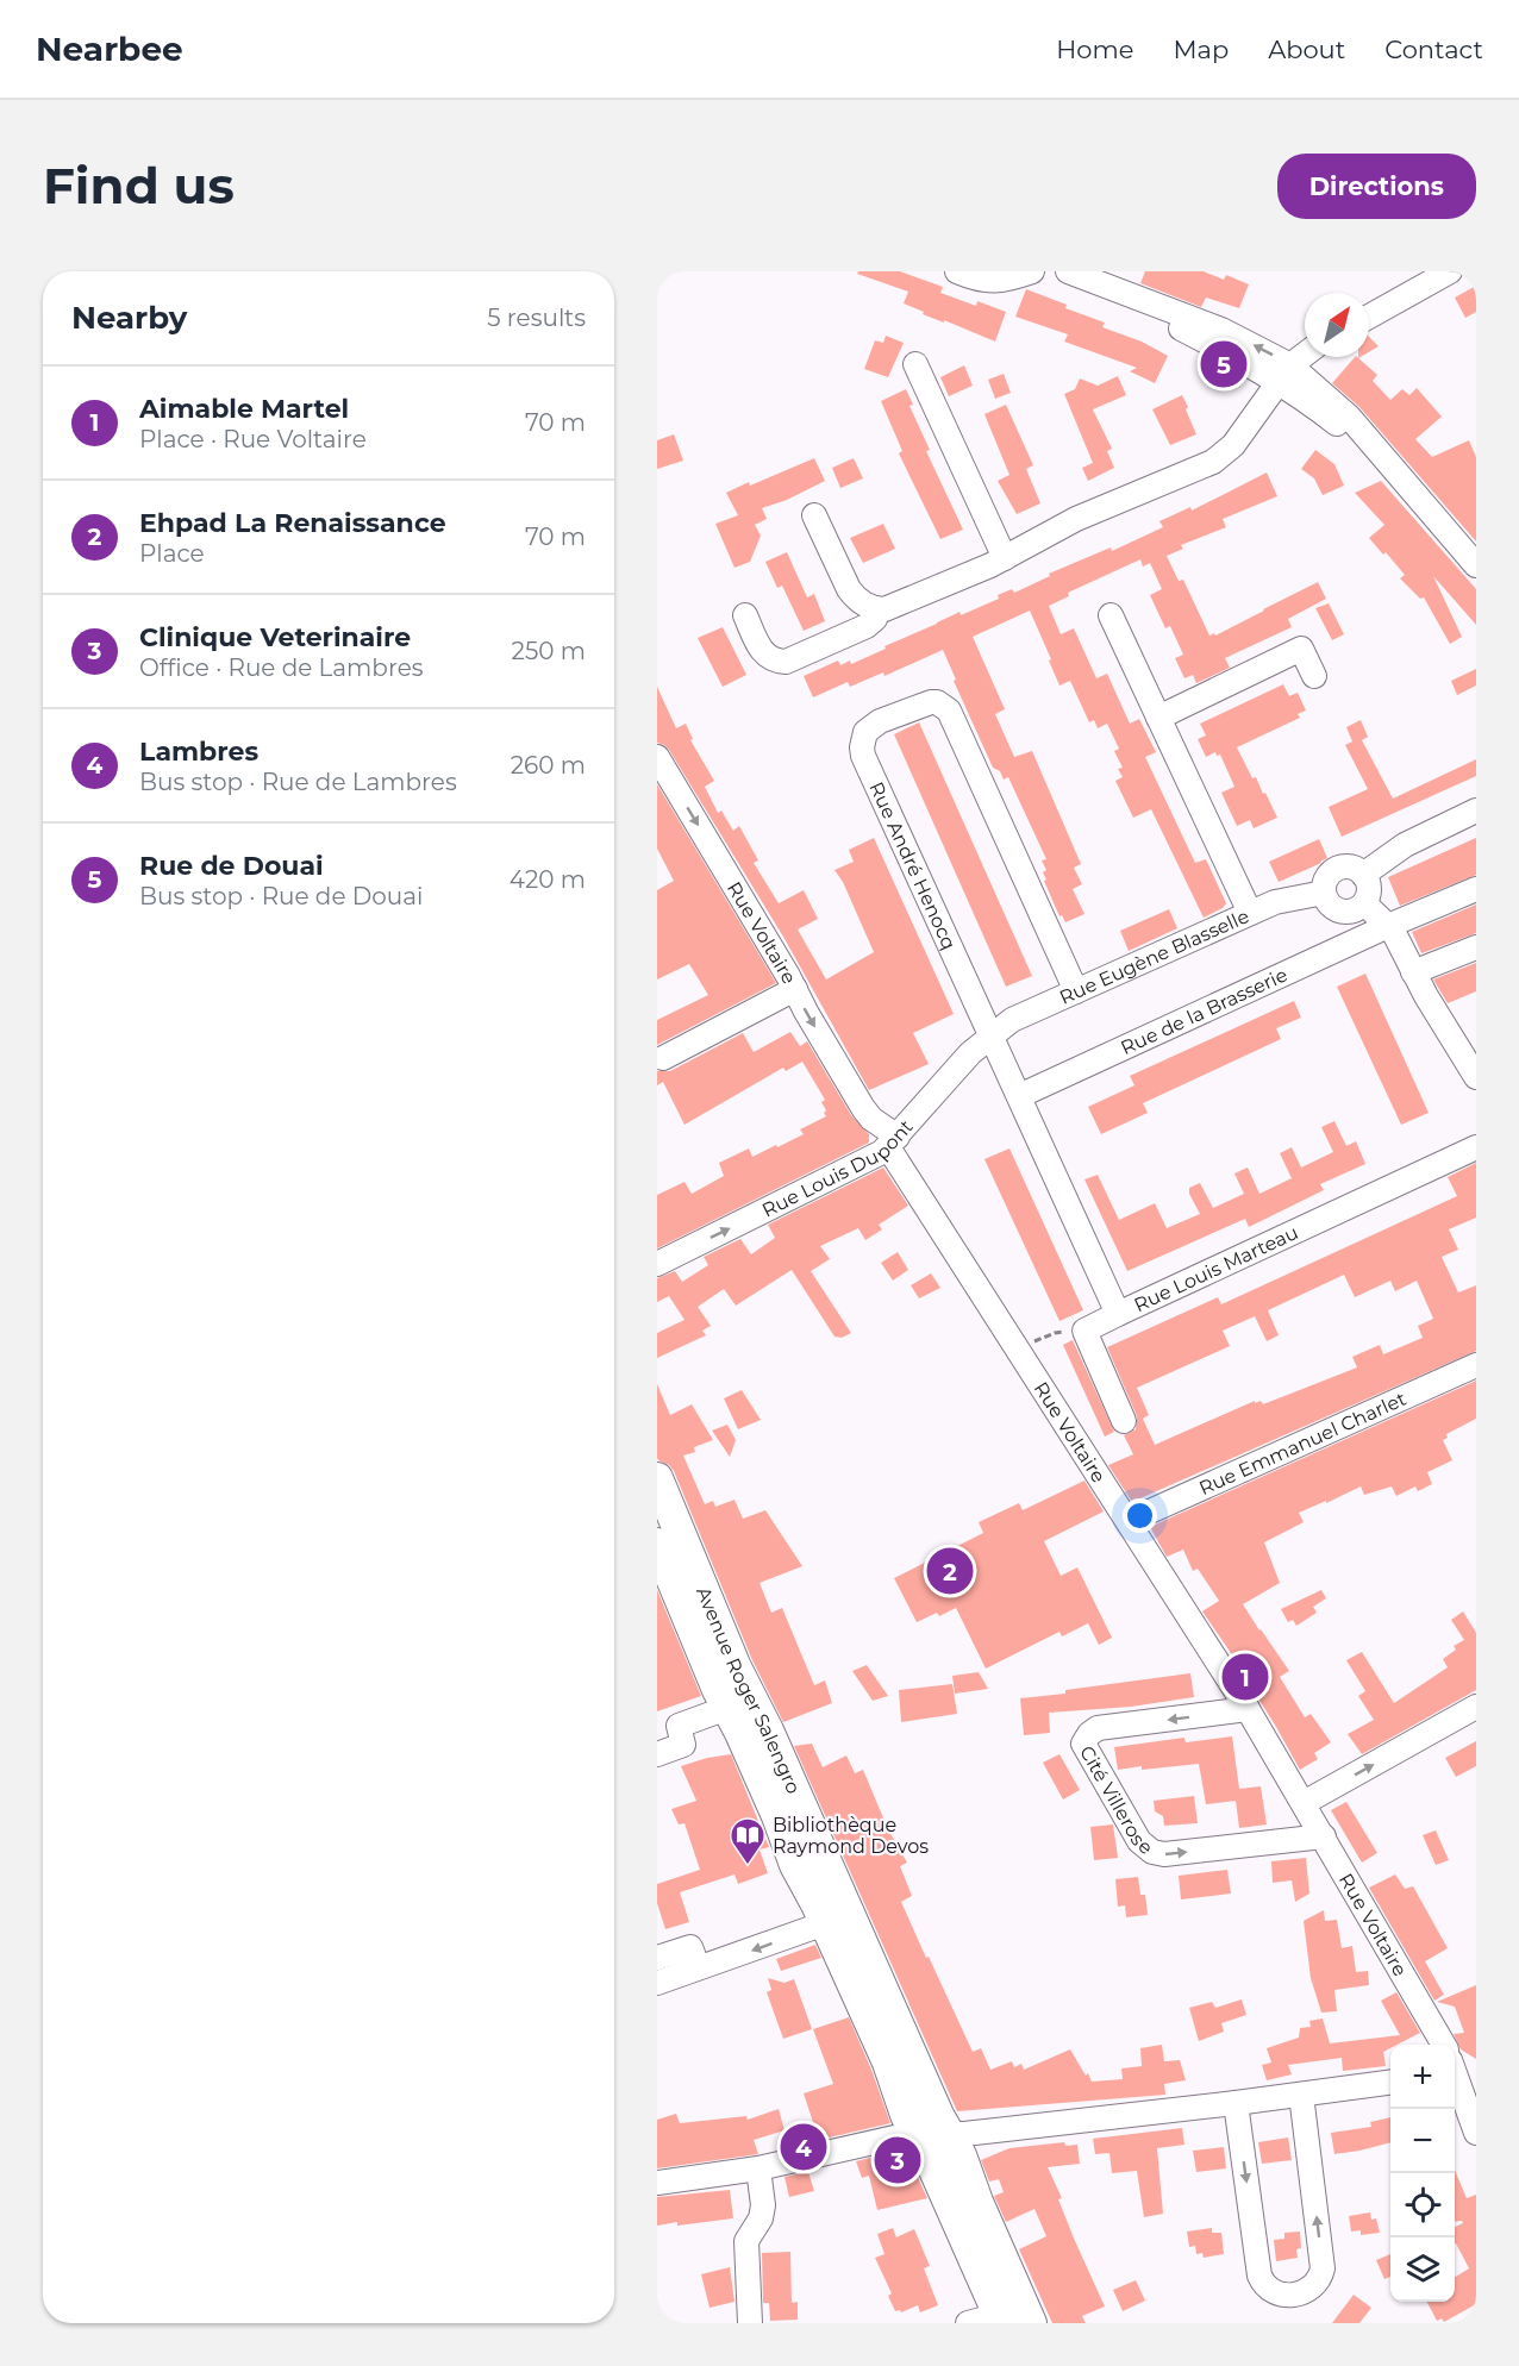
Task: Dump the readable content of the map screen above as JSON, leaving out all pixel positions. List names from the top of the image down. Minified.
{"streets":{"main road":["Avenue Roger Salengro"],"street":["Rue André Henocq","Rue Voltaire","Rue Eugène Blasselle","Rue de la Brasserie","Rue Louis Dupont","Rue Louis Marteau","Rue Emmanuel Charlet","Cité Villerose"]},"crossings":[["Rue André Henocq","Rue Eugène Blasselle"],["Rue André Henocq","Rue Louis Dupont"],["Rue André Henocq","Rue Louis Marteau"],["Rue Voltaire","Rue Louis Dupont"],["Rue Voltaire","Rue Emmanuel Charlet"],["Rue Voltaire","Cité Villerose"],["Rue Eugène Blasselle","Rue Louis Dupont"],["Rue Eugène Blasselle","Rue Louis Marteau"],["Rue de la Brasserie","Rue Louis Marteau"],["Rue Louis Dupont","Rue Louis Marteau"]],"places":{"library":["Bibliothèque Raymond Devos"]},"north":"top right","page":{"header":"Nearbee","nav":["Home","Map","About","Contact"],"buttons":"Directions","title":"Find us","heading":["Nearby","5 results"],"pins":["5","2","1","4","3"],"list":[{"mark":"1","name":"Aimable Martel","note":"Place · Rue Voltaire","value":"70 m"},{"mark":"2","name":"Ehpad La Renaissance","note":"Place","value":"70 m"},{"mark":"3","name":"Clinique Veterinaire","note":"Office · Rue de Lambres","value":"250 m"},{"mark":"4","name":"Lambres","note":"Bus stop · Rue de Lambres","value":"260 m"},{"mark":"5","name":"Rue de Douai","note":"Bus stop · Rue de Douai","value":"420 m"}],"map_buttons":["+","−"]}}
